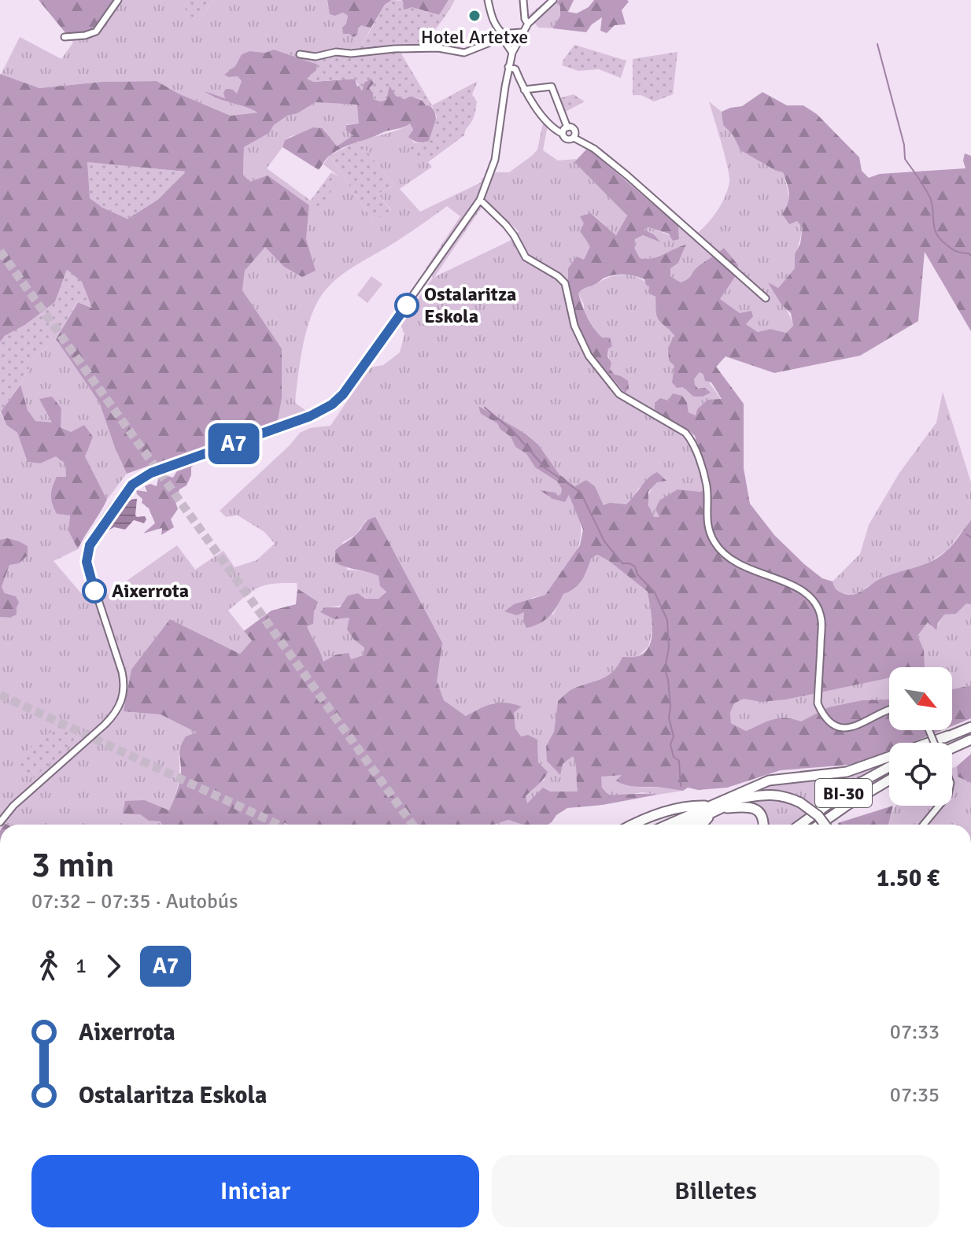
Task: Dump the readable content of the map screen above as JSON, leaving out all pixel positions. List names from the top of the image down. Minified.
{"streets":{"highway":["BI-30"]},"places":["Hotel Artetxe","Ostalaritza Eskola","Aixerrota"],"lines":["bus line A7"],"north":"bottom right","page":{"on_map":"A7","heading":["3 min","07:32 – 07:35 · Autobús","1.50 €"],"legs":["1","A7"],"list":[{"name":"Aixerrota","value":"07:33"},{"name":"Ostalaritza Eskola","value":"07:35"}],"buttons":["Iniciar","Billetes"]}}
